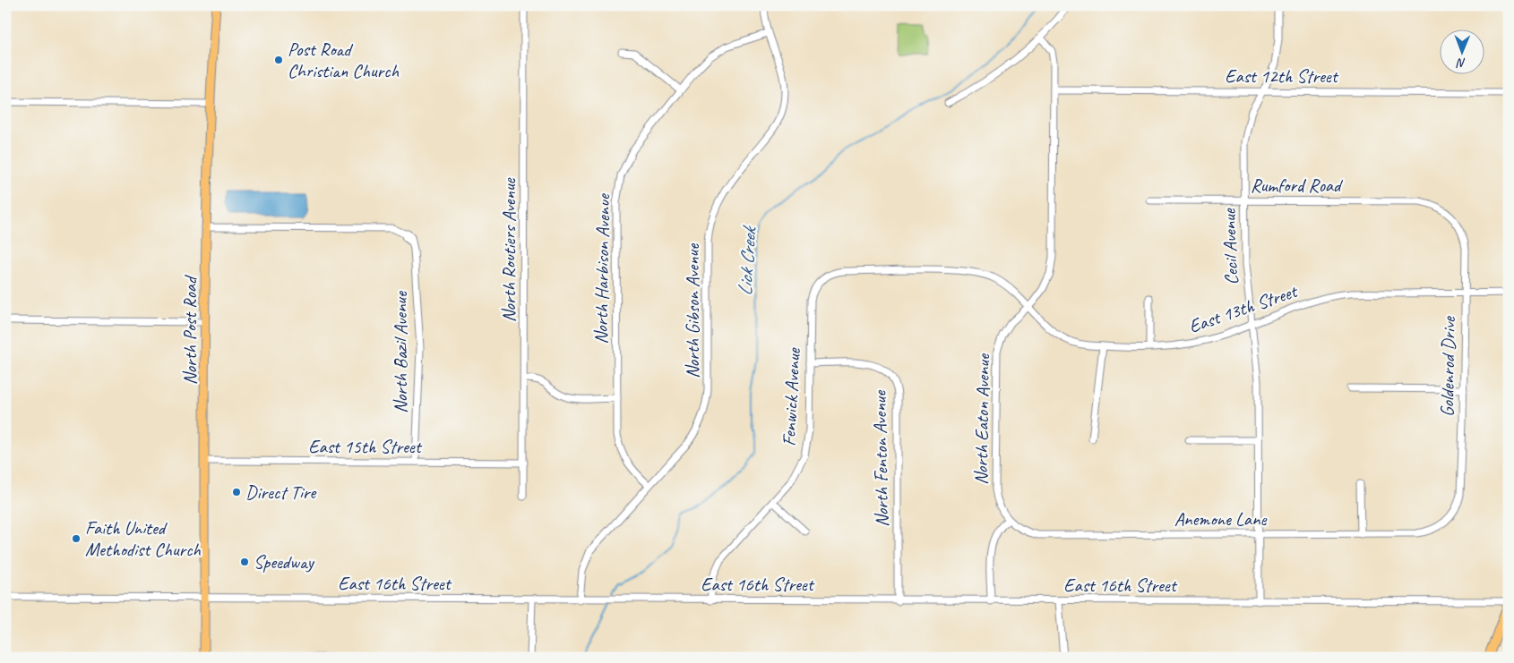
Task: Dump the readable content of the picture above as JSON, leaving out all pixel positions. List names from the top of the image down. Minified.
{"streets":{"main road":["North Post Road"],"street":["East 12th Street","Rumford Road","Cecil Avenue","North Routiers Avenue","North Harbison Avenue","East 13th Street","North Gibson Avenue","North Bazil Avenue","Goldenrod Drive","Fenwick Avenue","North Eaton Avenue","East 15th Street","North Fenton Avenue","Anemone Lane","East 16th Street"]},"crossings":[["East 12th Street","Cecil Avenue"],["East 12th Street","North Eaton Avenue"],["Rumford Road","Cecil Avenue"],["Rumford Road","Goldenrod Drive"],["Cecil Avenue","East 13th Street"],["Cecil Avenue","Anemone Lane"],["Cecil Avenue","East 16th Street"],["North Routiers Avenue","East 15th Street"],["North Harbison Avenue","North Gibson Avenue"],["East 13th Street","Goldenrod Drive"],["East 13th Street","Fenwick Avenue"],["East 13th Street","North Eaton Avenue"],["North Gibson Avenue","East 16th Street"],["North Post Road","North Bazil Avenue"],["North Post Road","East 15th Street"],["North Post Road","East 16th Street"],["North Bazil Avenue","East 15th Street"],["Goldenrod Drive","Anemone Lane"],["Fenwick Avenue","North Fenton Avenue"],["Fenwick Avenue","East 16th Street"],["North Eaton Avenue","Anemone Lane"],["North Fenton Avenue","East 16th Street"]],"water":["Lick Creek"],"places":["Post Road Christian Church","Direct Tire","Faith United Methodist Church","Speedway"],"north":"bottom"}
